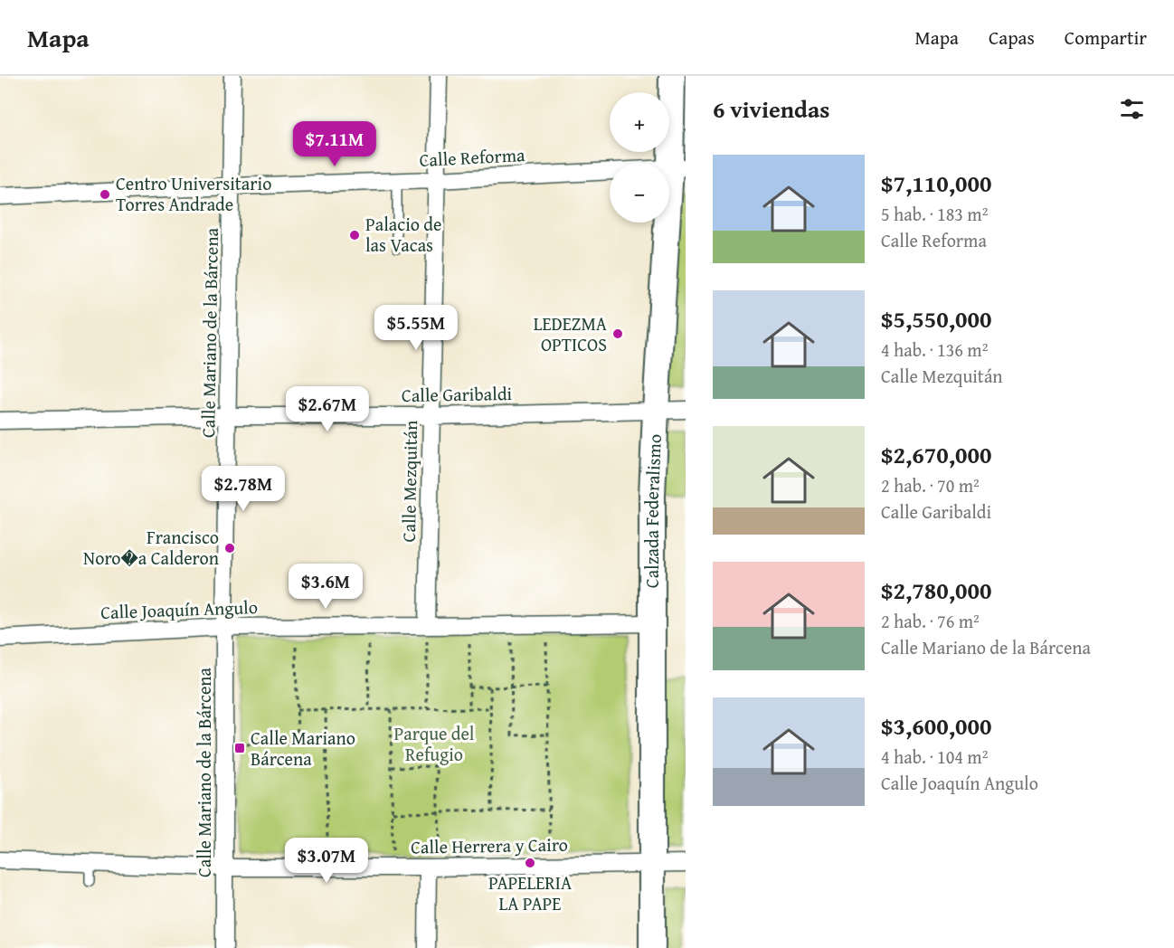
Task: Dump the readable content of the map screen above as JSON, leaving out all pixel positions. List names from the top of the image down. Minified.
{"streets":{"main road":["Calzada Federalismo"],"street":["Calle Reforma","Calle Mariano de la Bárcena","Calle Garibaldi","Calle Mezquitán","Calle Joaquín Angulo","Calle Herrera y Cairo"]},"crossings":[["Calle Reforma","Calle Mariano de la Bárcena"],["Calle Reforma","Calle Mezquitán"],["Calle Reforma","Calzada Federalismo"],["Calle Mariano de la Bárcena","Calle Garibaldi"],["Calle Mariano de la Bárcena","Calle Joaquín Angulo"],["Calle Mariano de la Bárcena","Calle Herrera y Cairo"],["Calle Garibaldi","Calle Mezquitán"],["Calle Garibaldi","Calzada Federalismo"],["Calle Mezquitán","Calle Joaquín Angulo"],["Calzada Federalismo","Calle Joaquín Angulo"],["Calzada Federalismo","Calle Herrera y Cairo"]],"parks":["Parque del Refugio"],"places":{"other":["Centro Universitario Torres Andrade","Palacio de las Vacas","LEDEZMA OPTICOS","Francisco Noro�a Calderon","PAPELERIA LA PAPE"],"transit":["Calle Mariano Bárcena"]},"page":{"header":"Mapa","nav":["Mapa","Capas","Compartir"],"heading":"6 viviendas","map_buttons":["+","−"],"price":["$7.11M","$5.55M","$2.67M","$2.78M","$3.6M","$3.07M"],"list":[{"name":"$7,110,000","note":"5 hab. · 183 m² · Calle Reforma"},{"name":"$5,550,000","note":"4 hab. · 136 m² · Calle Mezquitán"},{"name":"$2,670,000","note":"2 hab. · 70 m² · Calle Garibaldi"},{"name":"$2,780,000","note":"2 hab. · 76 m² · Calle Mariano de la Bárcena"},{"name":"$3,600,000","note":"4 hab. · 104 m² · Calle Joaquín Angulo"}]}}
